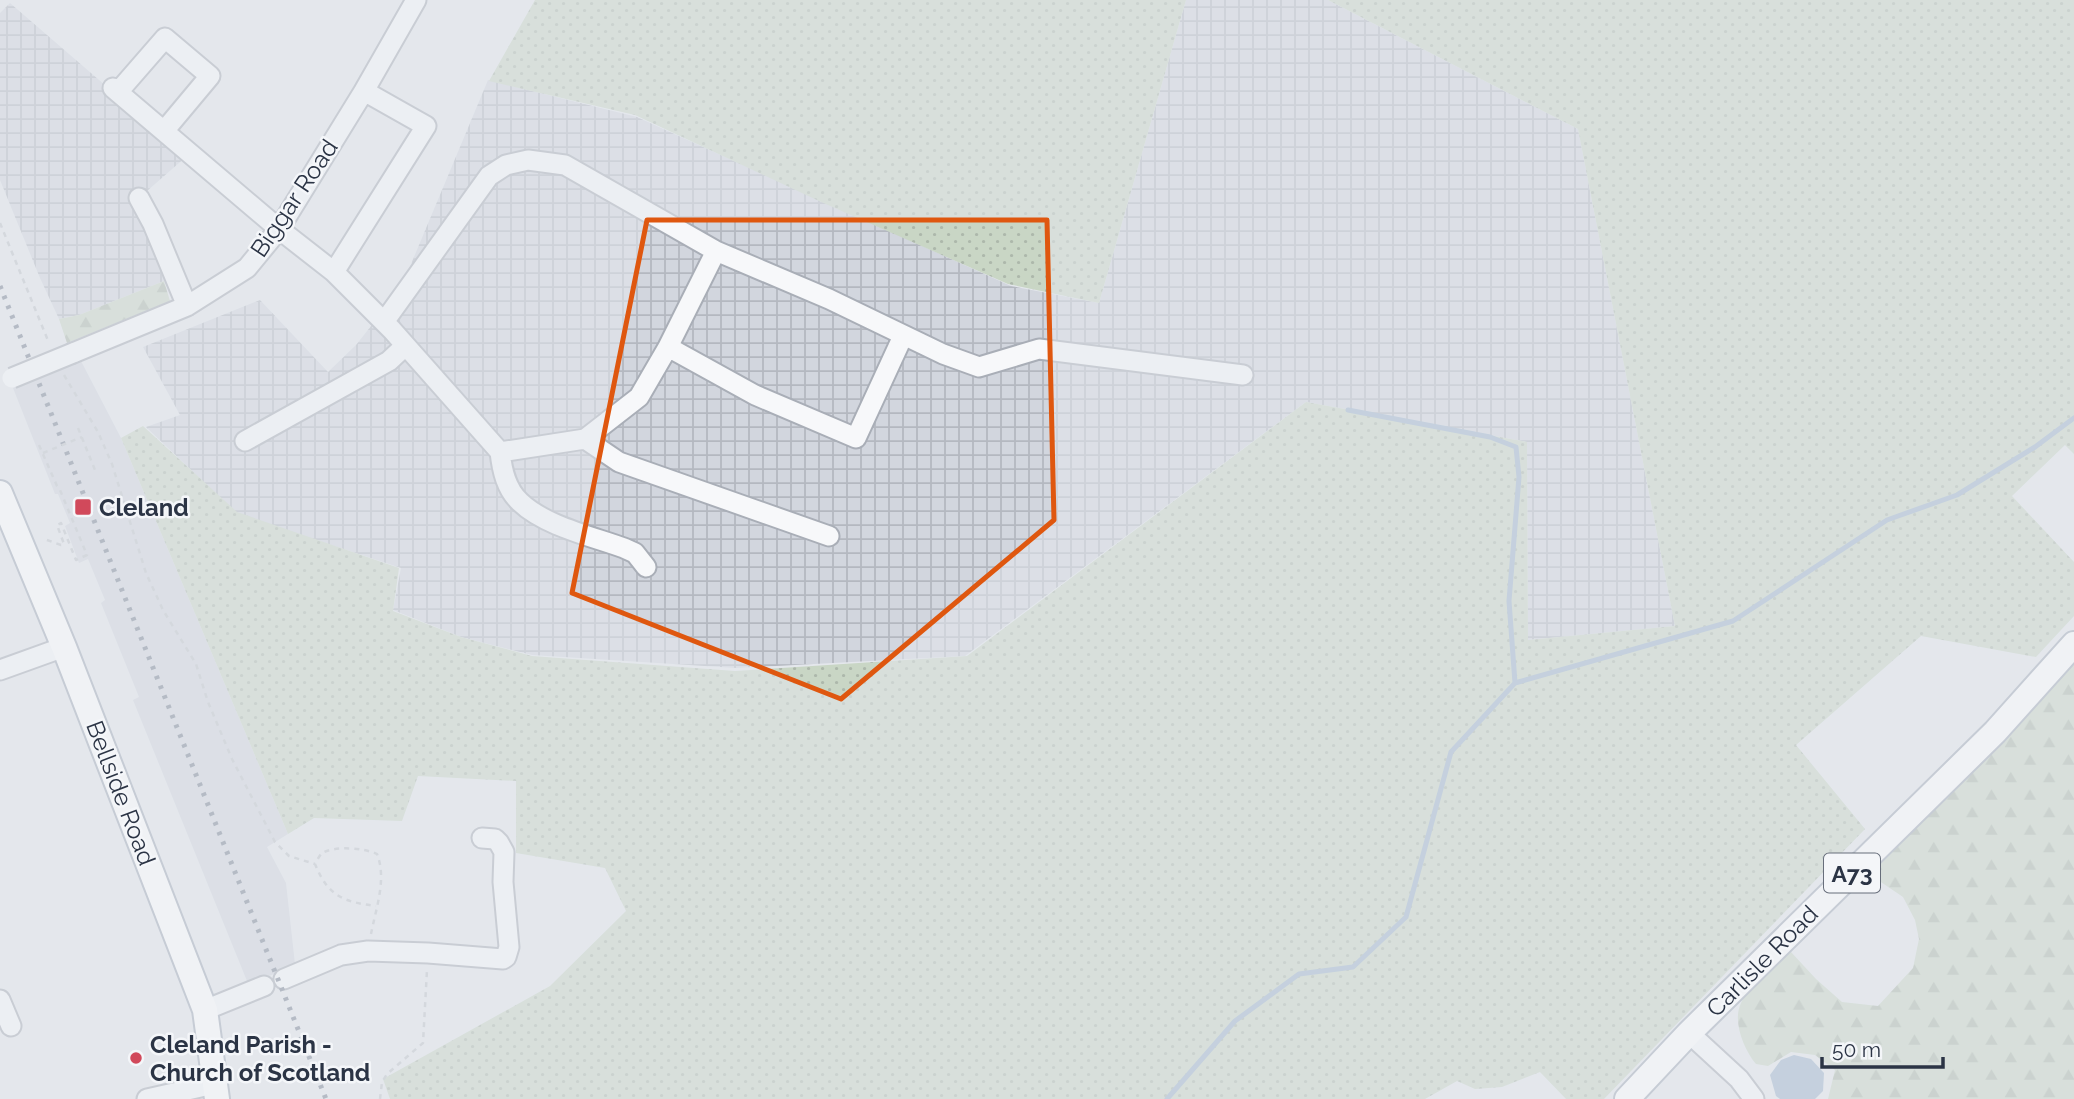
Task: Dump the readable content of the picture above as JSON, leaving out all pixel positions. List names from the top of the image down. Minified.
{"streets":{"main road":["Bellside Road","A73","Carlisle Road"],"street":["Biggar Road"]},"places":{"transit":["Cleland"],"other":["Cleland Parish - Church of Scotland"]},"scale_bar":"50 m"}
